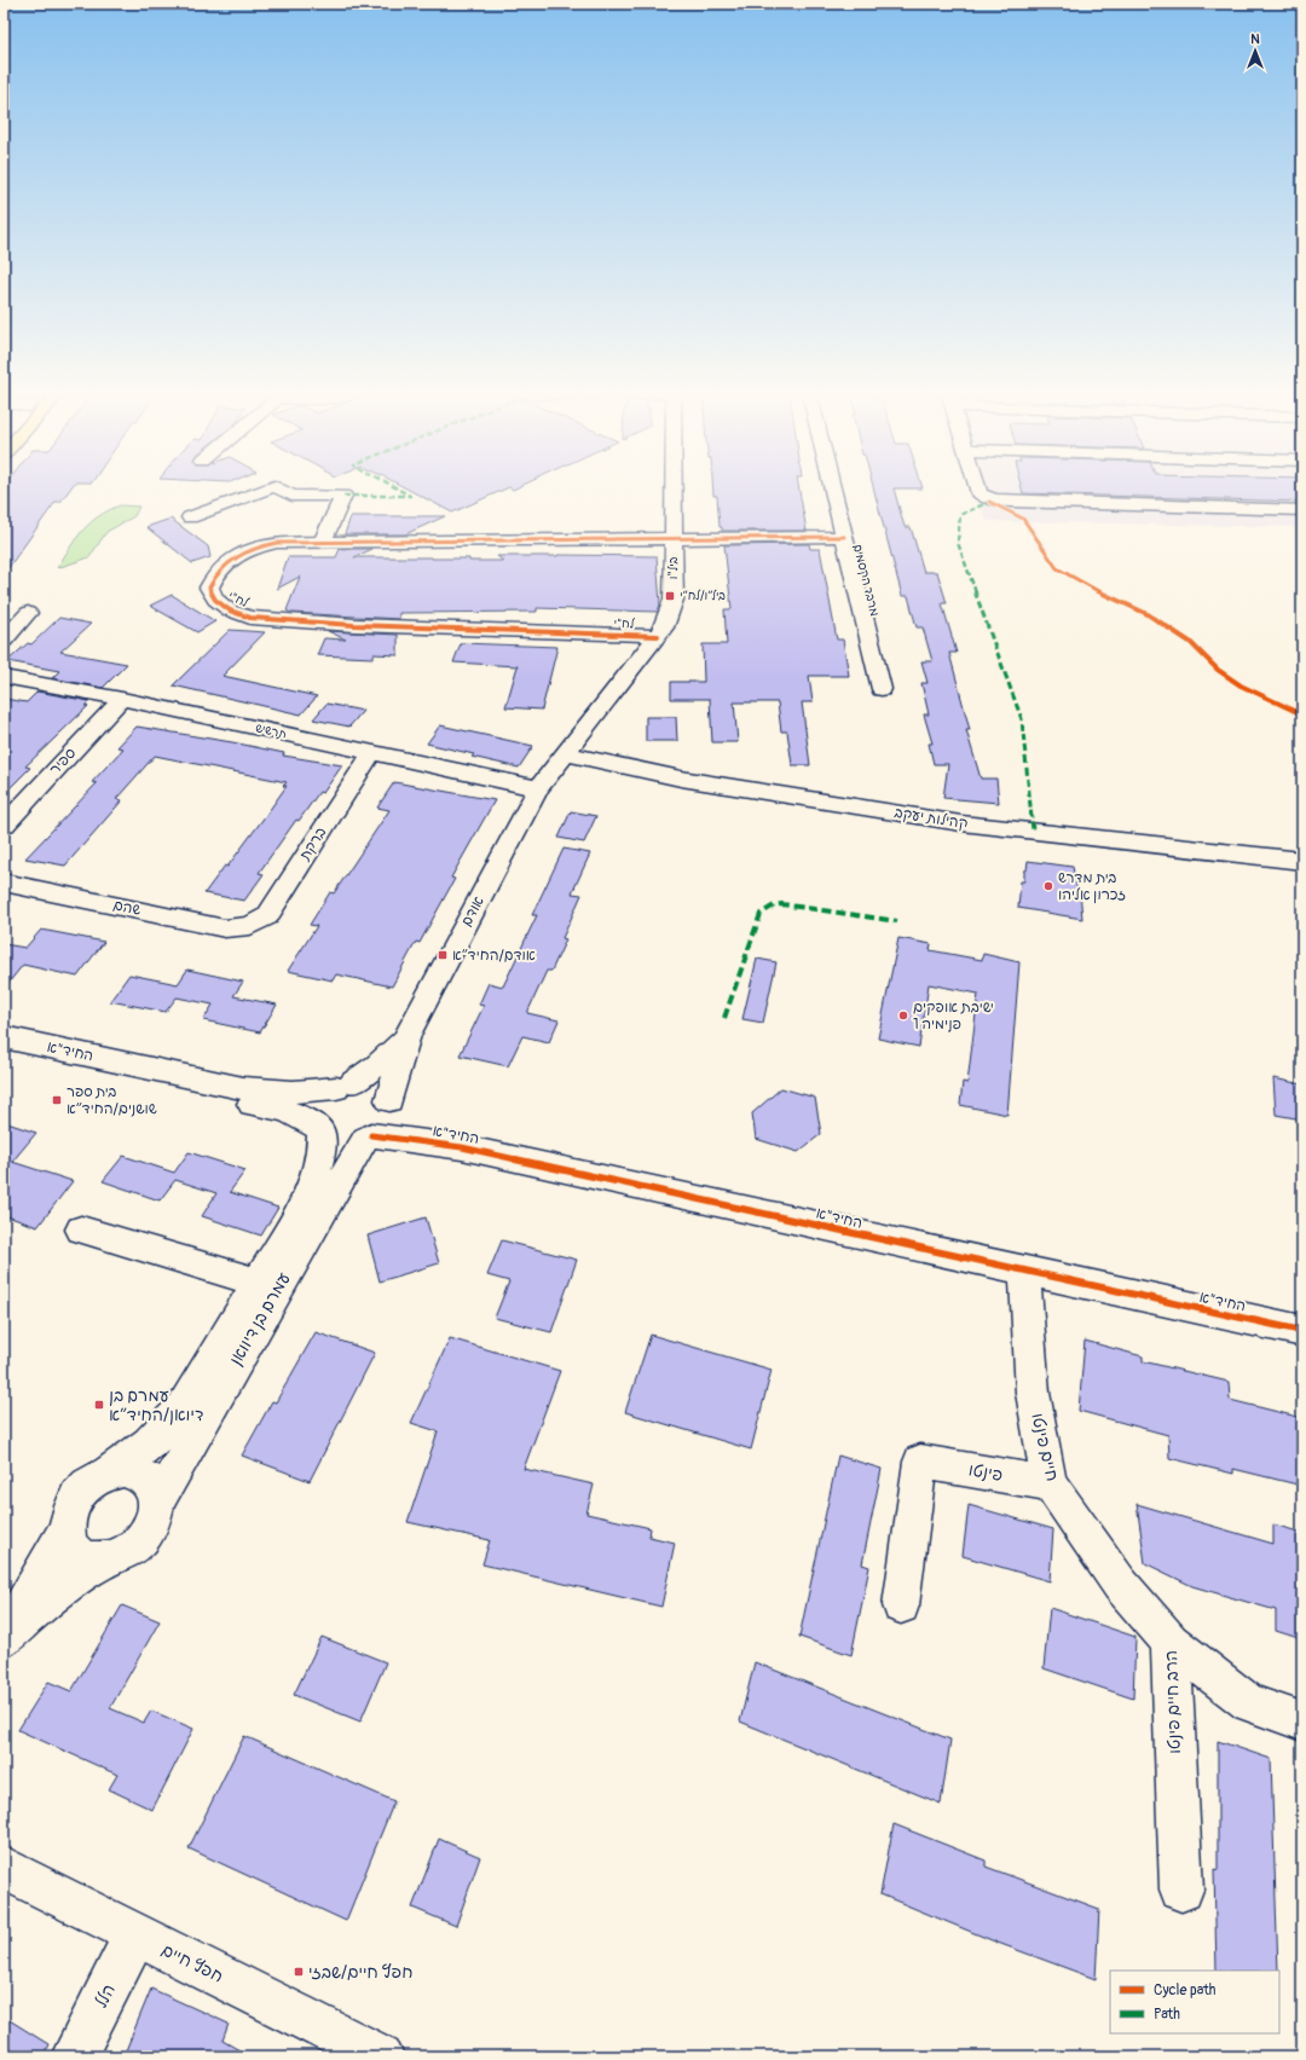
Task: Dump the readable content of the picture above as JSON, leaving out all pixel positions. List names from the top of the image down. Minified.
{"streets":{"street":["ביל\"ו","מרבד הקסמים","לח\"י","תרשיש","ספיר","קהילות יעקב","ברקת","שהם","אודם","החיד\"א","עמרם בן דיוואן","חיים פינטו","פינטו","הרב חיים פינטו","חפץ חיים","הלל"]},"crossings":[["ביל\"ו","לח\"י"],["ביל\"ו","תרשיש"],["ביל\"ו","קהילות יעקב"],["ביל\"ו","אודם"],["מרבד הקסמים","לח\"י"],["תרשיש","ספיר"],["תרשיש","ברקת"],["תרשיש","אודם"],["ברקת","שהם"],["אודם","החיד\"א"],["אודם","עמרם בן דיוואן"],["החיד\"א","עמרם בן דיוואן"],["החיד\"א","חיים פינטו"],["חיים פינטו","פינטו"],["חיים פינטו","הרב חיים פינטו"],["חפץ חיים","הלל"]],"places":{"transit":["ביל״ו/לח״י","אודם/החיד״א","בית ספר שושנים/החיד״א","עמרם בן דיואן/החיד״א","חפץ חיים/שבזי"],"other":["בית מדרש זכרון אליהו","ישיבת אופקים פנימיה 1"]},"legend":["Cycle path","Path"],"north":"top"}
